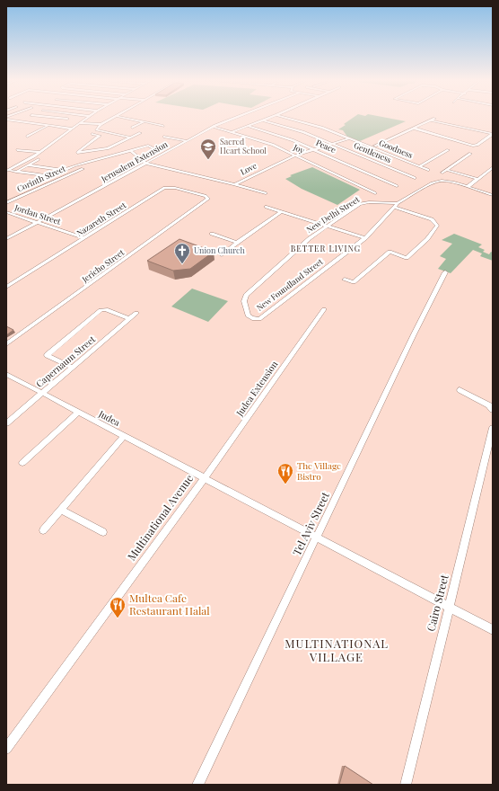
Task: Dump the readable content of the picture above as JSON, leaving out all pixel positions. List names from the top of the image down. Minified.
{"streets":{"street":["Peace","Joy","Goodness","Gentleness","Jerusalem Extension","Love","Corinth Street","Jordan Street","New Delhi Street","Nazareth Street","Jericho Street","New Foundland Street","Capernaum Street","Judea Extension","Judea","Multinational Avenue","Tel Aviv Street","Cairo Street"]},"crossings":[["Peace","Love"],["Joy","Jerusalem Extension"],["Joy","Love"],["Goodness","Love"],["Gentleness","Love"],["Jerusalem Extension","Jordan Street"],["Jordan Street","Nazareth Street"],["New Delhi Street","New Foundland Street"],["Nazareth Street","Jericho Street"],["Capernaum Street","Judea"],["Judea Extension","Judea"],["Judea Extension","Multinational Avenue"],["Judea","Multinational Avenue"],["Multinational Avenue","Tel Aviv Street"],["Multinational Avenue","Cairo Street"]],"districts":["BETTER LIVING","MULTINATIONAL VILLAGE"],"places":{"school or university":["Sacred Heart School"],"church":["Union Church"],"restaurant":["The Village Bistro","Multea Cafe Restaurant Halal"]}}
